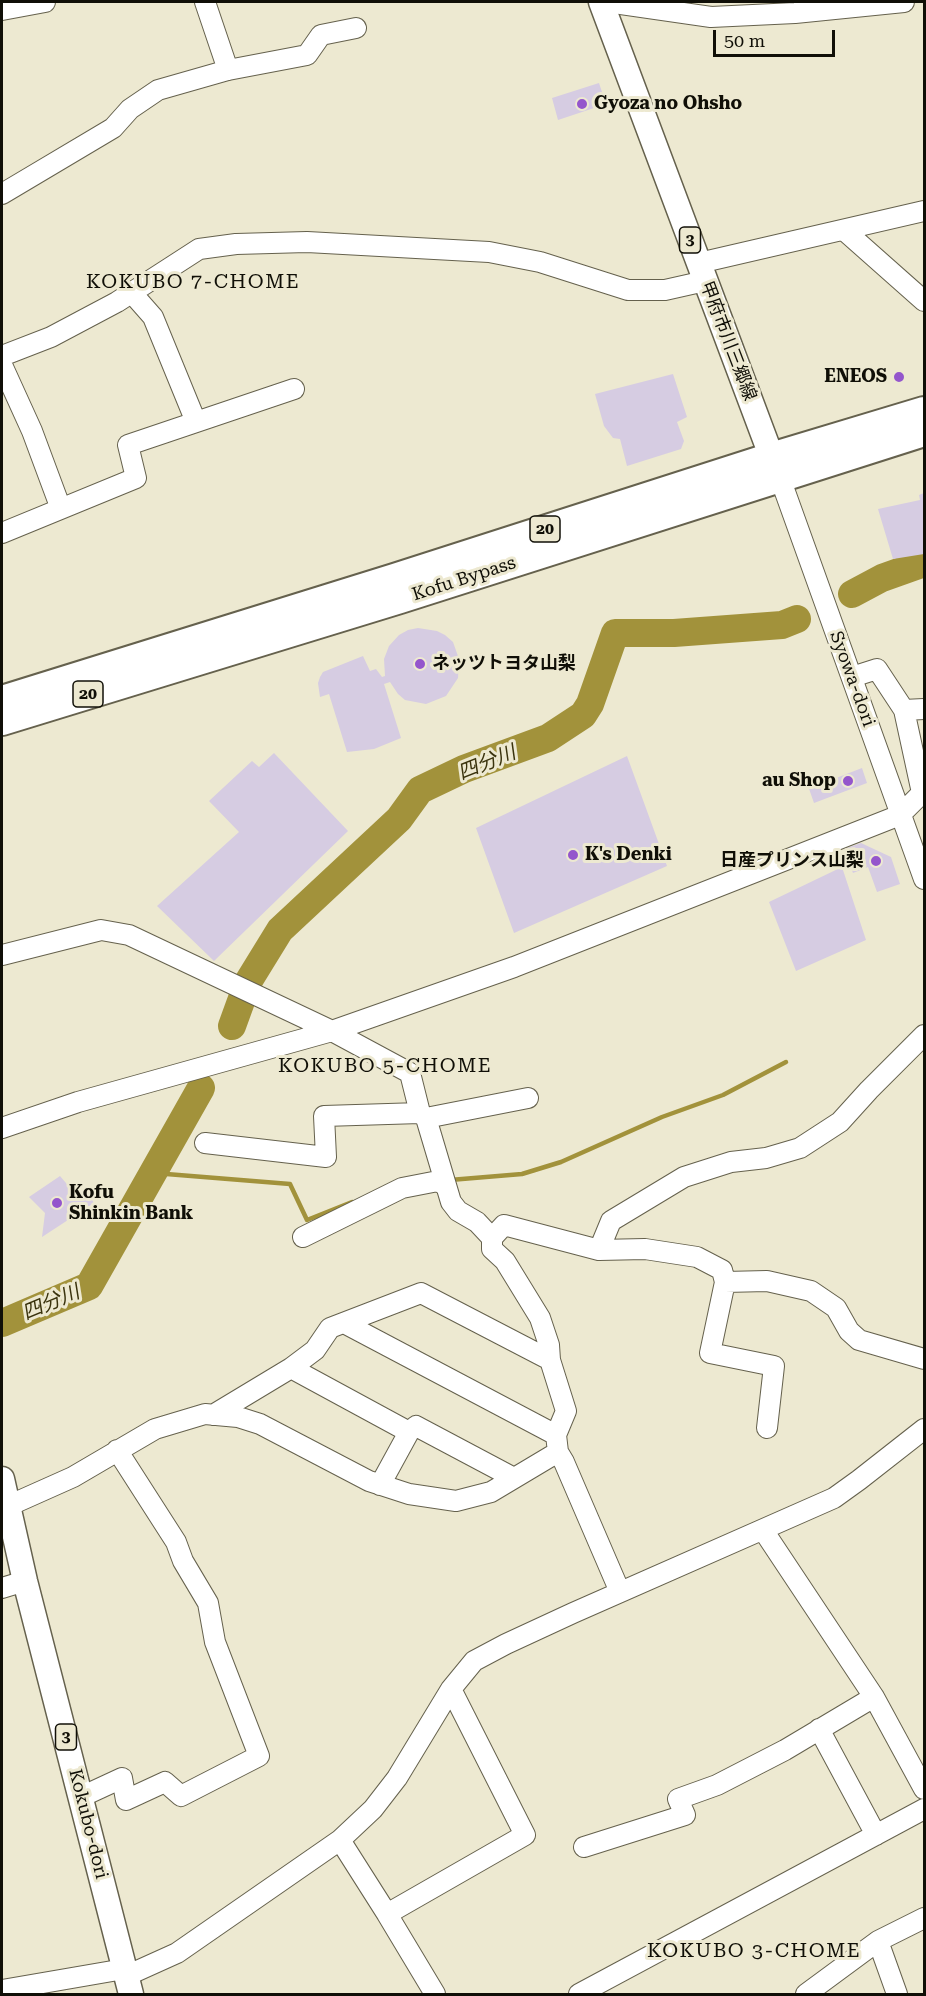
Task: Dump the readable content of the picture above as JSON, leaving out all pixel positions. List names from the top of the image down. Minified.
{"streets":{"highway":["20","Kofu Bypass"],"main road":["3","甲府市川三郷線","Kokubo-dori"],"street":["Syowa-dori"]},"crossings":[["甲府市川三郷線","Kofu Bypass"],["甲府市川三郷線","Syowa-dori"],["Kofu Bypass","Syowa-dori"]],"districts":["KOKUBO 7-CHOME","KOKUBO 5-CHOME","KOKUBO 3-CHOME"],"water":["四分川"],"places":["Gyoza no Ohsho","ENEOS","ネッツトヨタ山梨","au Shop","K's Denki","日産プリンス山梨","Kofu Shinkin Bank"],"scale_bar":"50 m"}
